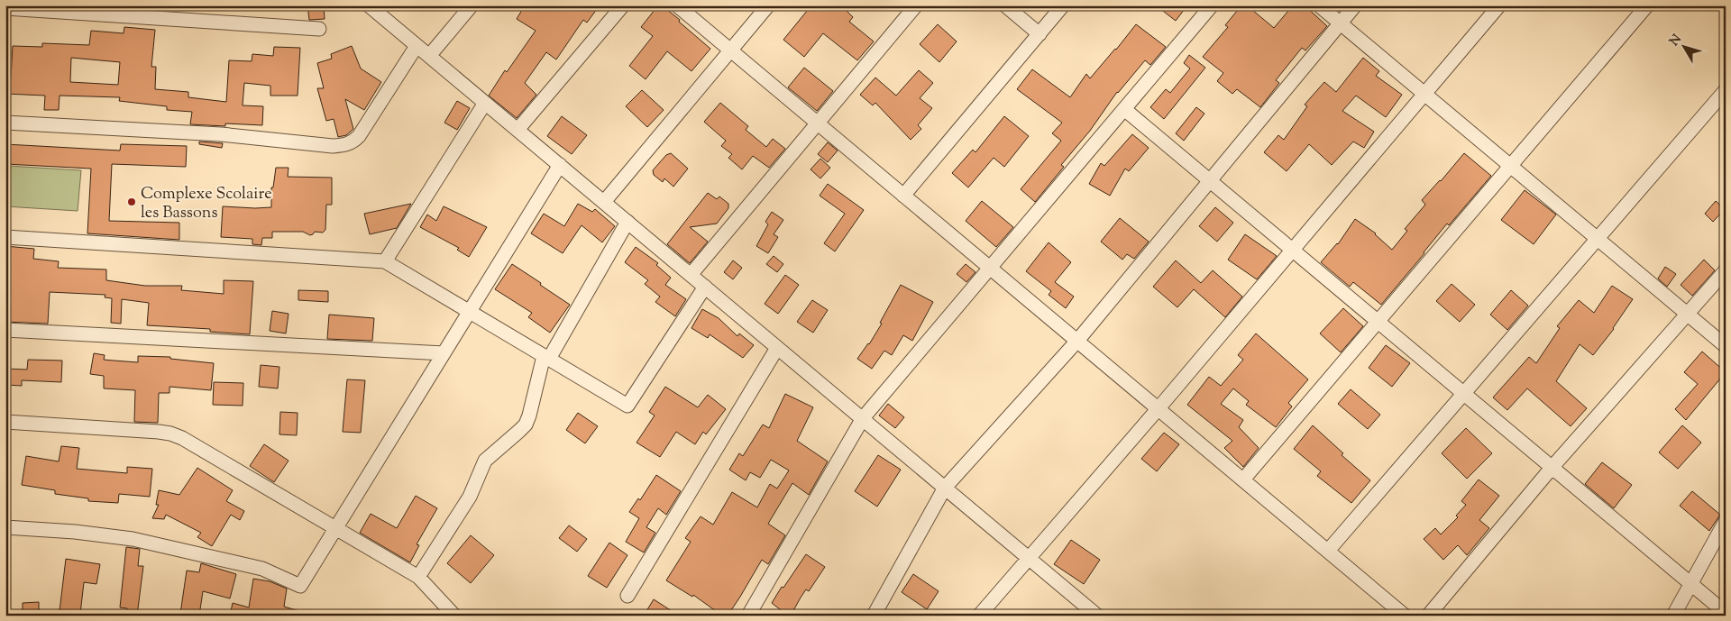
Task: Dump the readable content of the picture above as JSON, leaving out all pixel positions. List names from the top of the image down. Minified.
{"places":["Complexe Scolaire les Bassons"],"north":"top left"}
